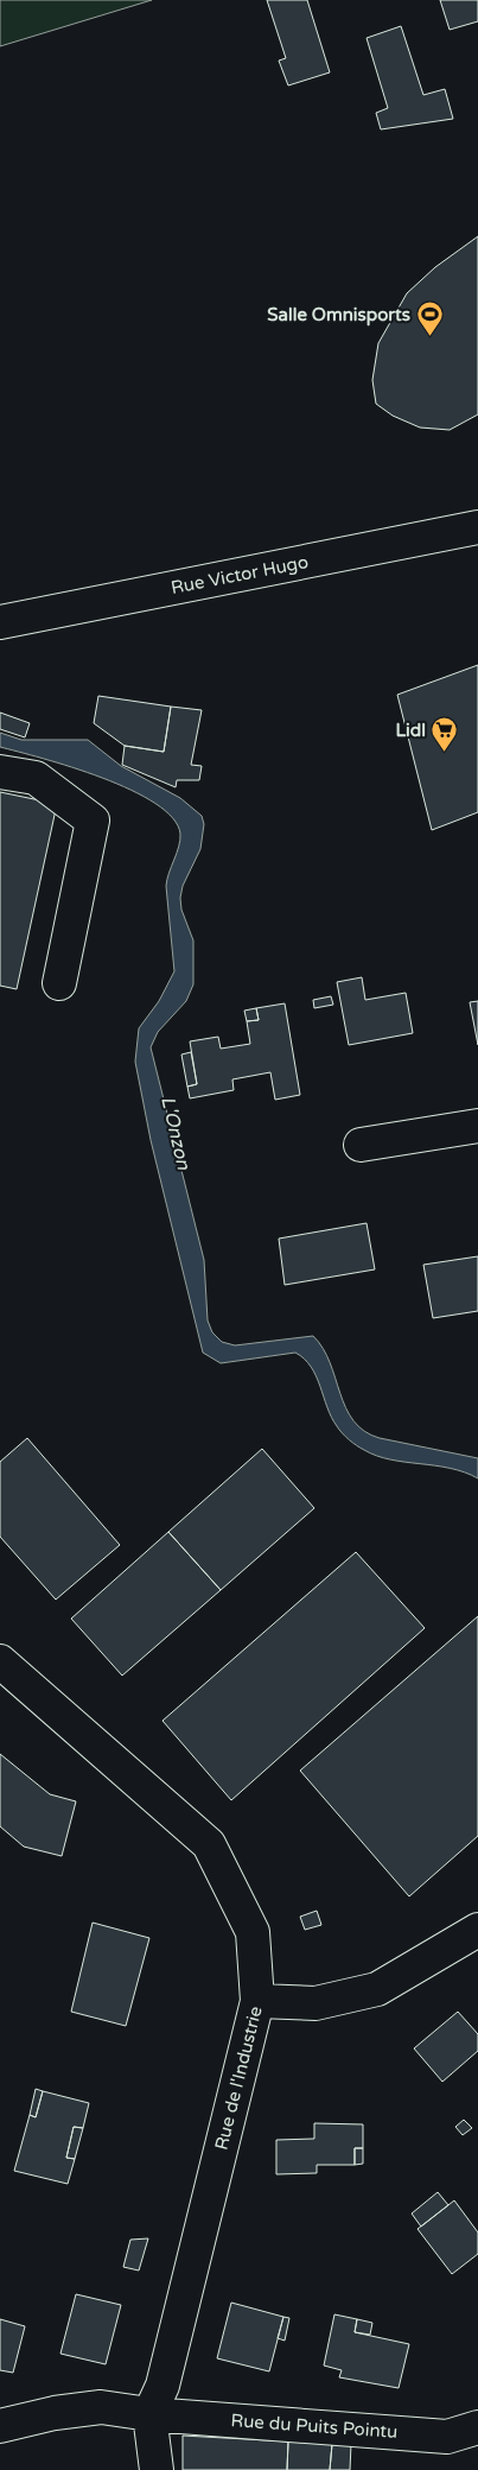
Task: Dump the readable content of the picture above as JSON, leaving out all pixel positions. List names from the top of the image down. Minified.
{"streets":{"street":["Rue Victor Hugo","Rue de l'Industrie","Rue du Puits Pointu"]},"crossings":[["Rue de l'Industrie","Rue du Puits Pointu"]],"water":["L'Onzon"],"places":{"sports":["Salle Omnisports"],"supermarket":["Lidl"]}}
